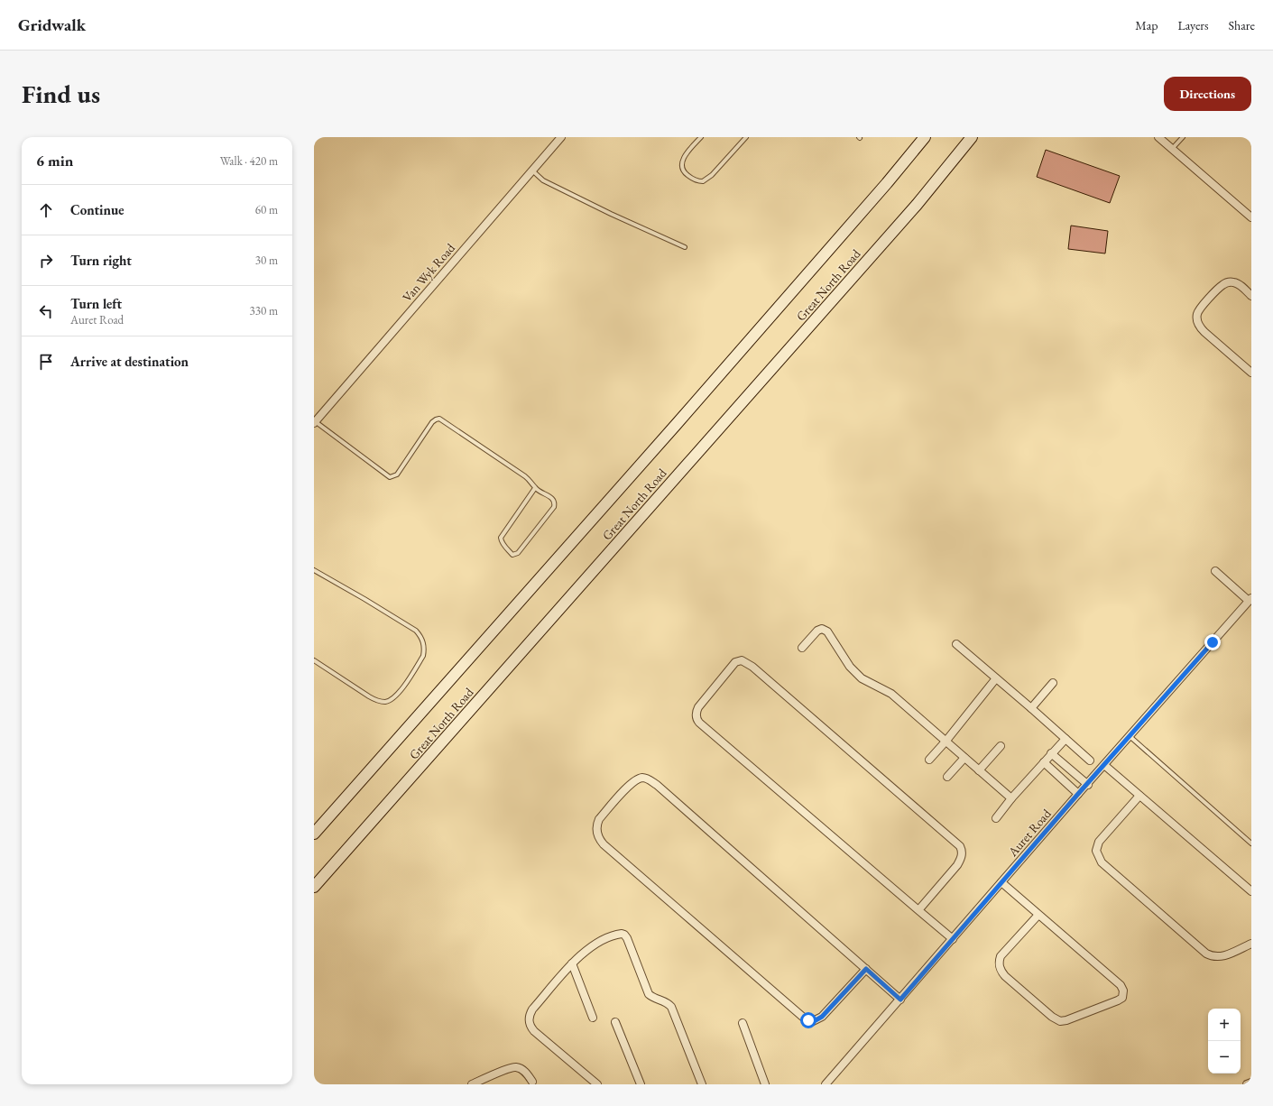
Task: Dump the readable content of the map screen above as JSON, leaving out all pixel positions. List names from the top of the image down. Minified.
{"streets":{"main road":["Great North Road"],"street":["Van Wyk Road","Auret Road"]},"page":{"header":"Gridwalk","nav":["Map","Layers","Share"],"buttons":"Directions","title":"Find us","heading":["6 min","Walk · 420 m"],"list":[["Continue","60 m"],["Turn right","30 m"],["Turn left","Auret Road","330 m"],"Arrive at destination"],"map_buttons":["+","−"]}}
